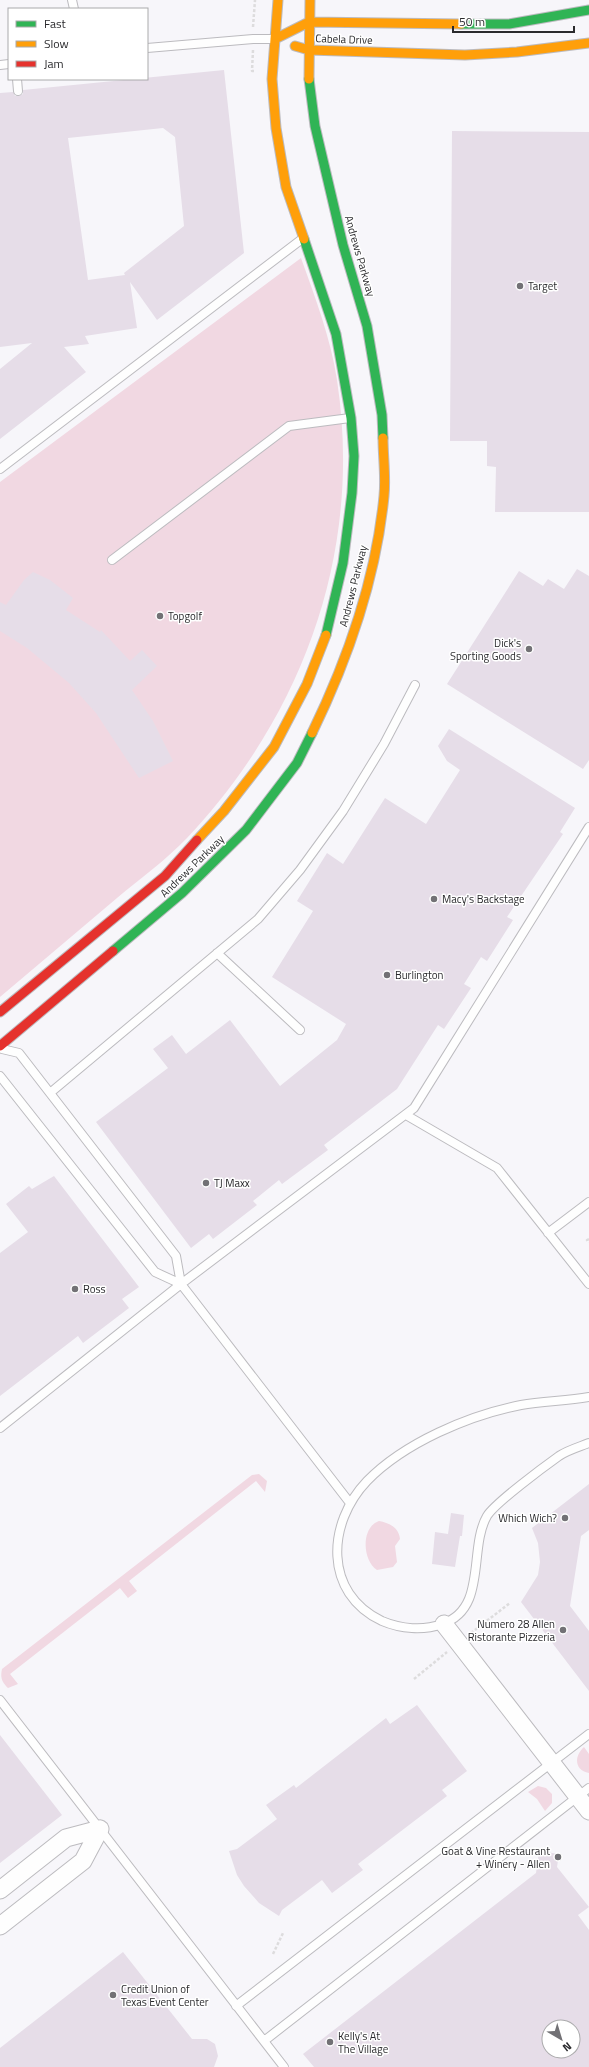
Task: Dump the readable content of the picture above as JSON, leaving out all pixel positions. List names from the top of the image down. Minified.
{"streets":{"street":["Cabela Drive","Andrews Parkway"]},"crossings":[["Cabela Drive","Andrews Parkway"]],"places":["Target","Topgolf","Dick's Sporting Goods","Macy's Backstage","Burlington","TJ Maxx","Ross","Which Wich?","Numero 28 Allen Ristorante Pizzeria","Goat & Vine Restaurant + Winery - Allen","Credit Union of Texas Event Center","Kelly's At The Village"],"legend":["Fast","Slow","Jam"],"scale_bar":"50 m","north":"bottom right"}
